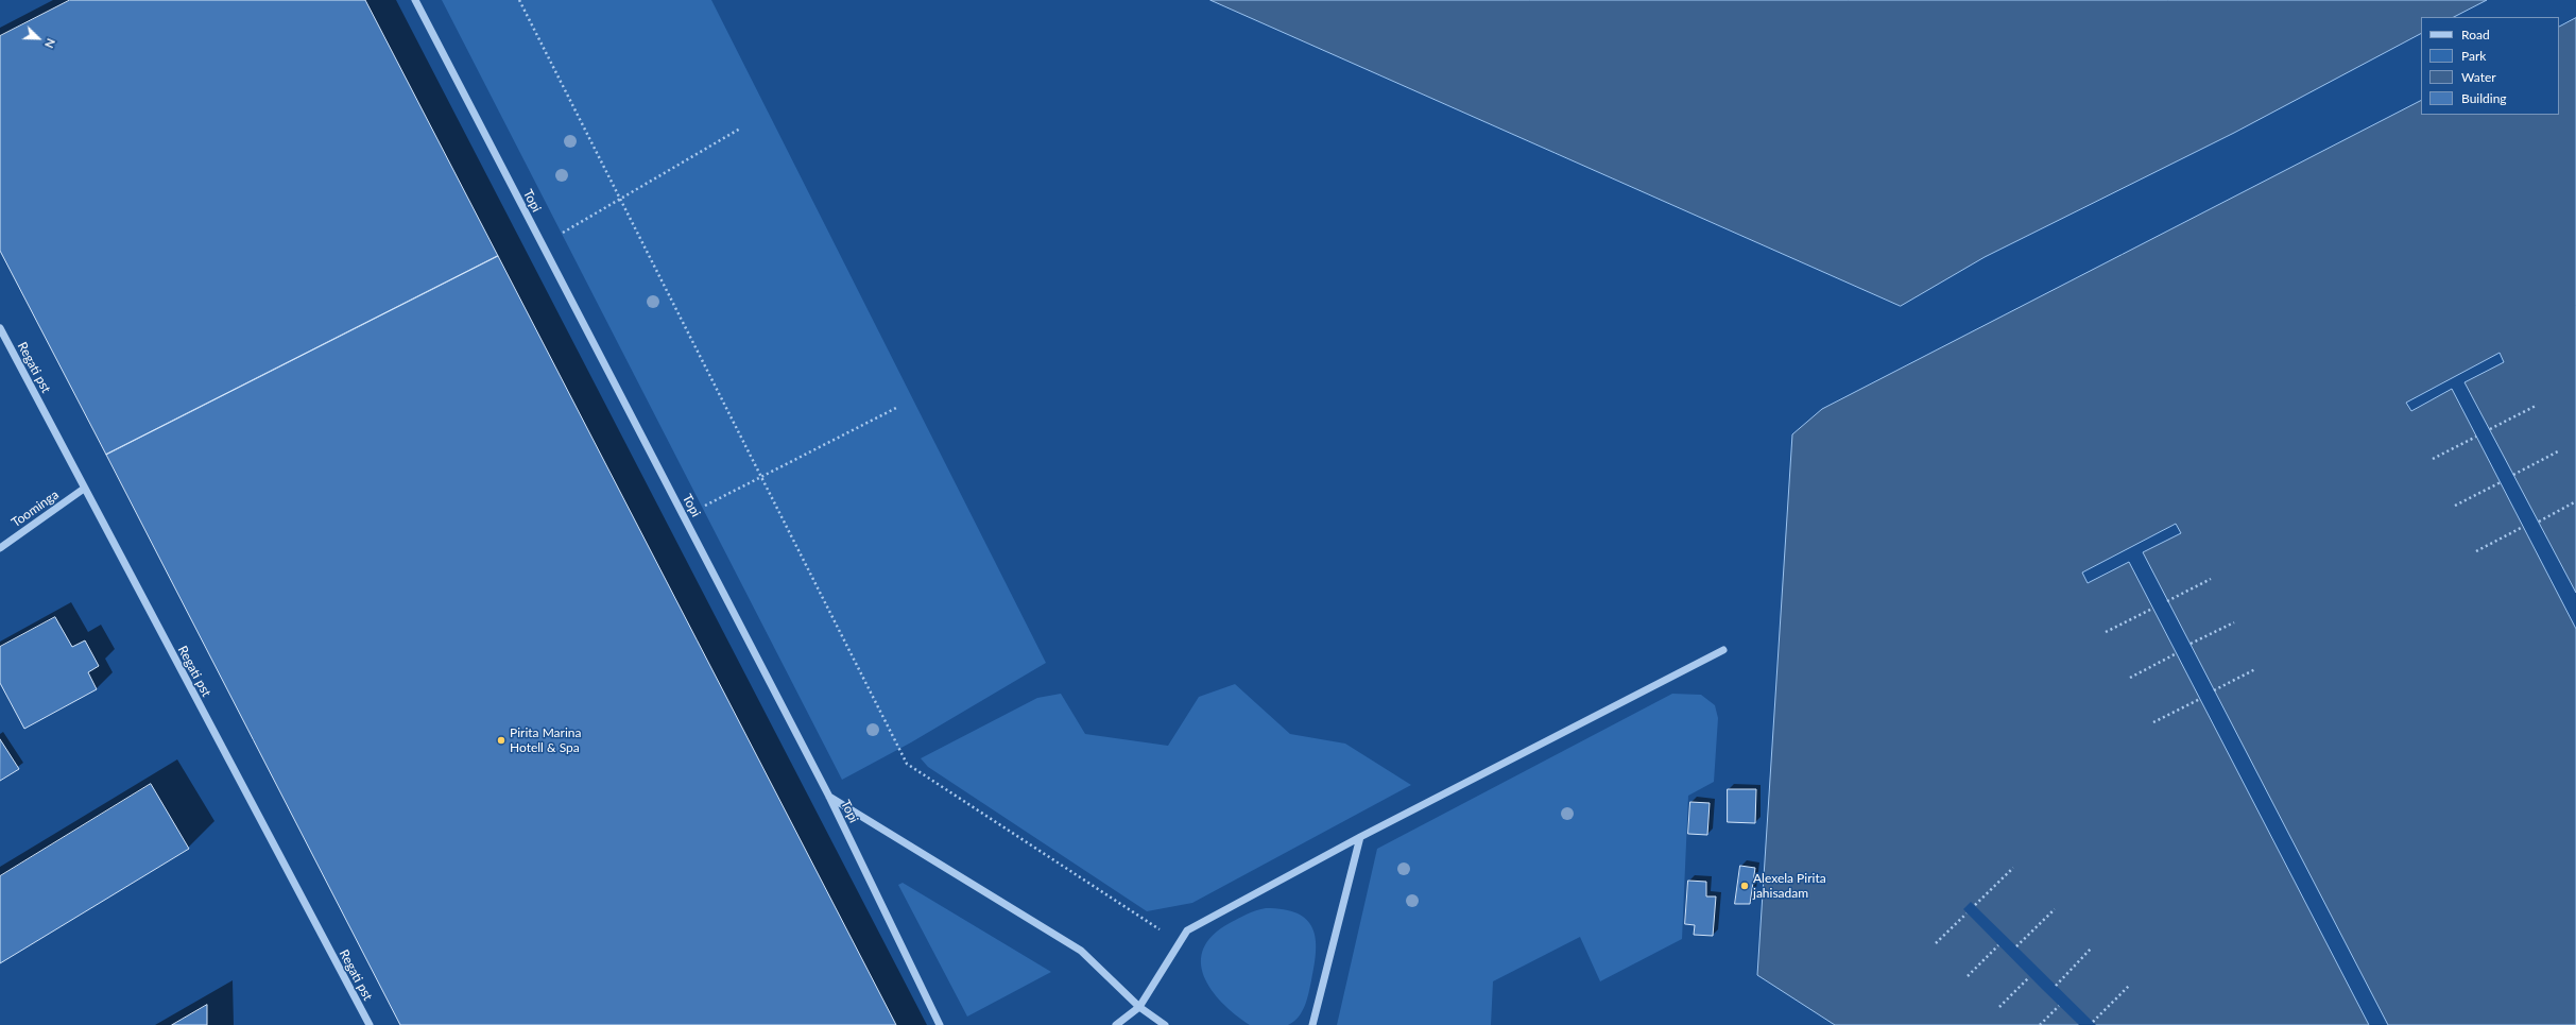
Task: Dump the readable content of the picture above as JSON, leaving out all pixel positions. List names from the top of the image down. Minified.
{"streets":{"street":["Topi","Regati pst","Toominga"]},"crossings":[["Regati pst","Toominga"]],"places":["Pirita Marina Hotell & Spa","Alexela Pirita jahisadam"],"legend":["Road","Park","Water","Building"],"north":"bottom right"}
